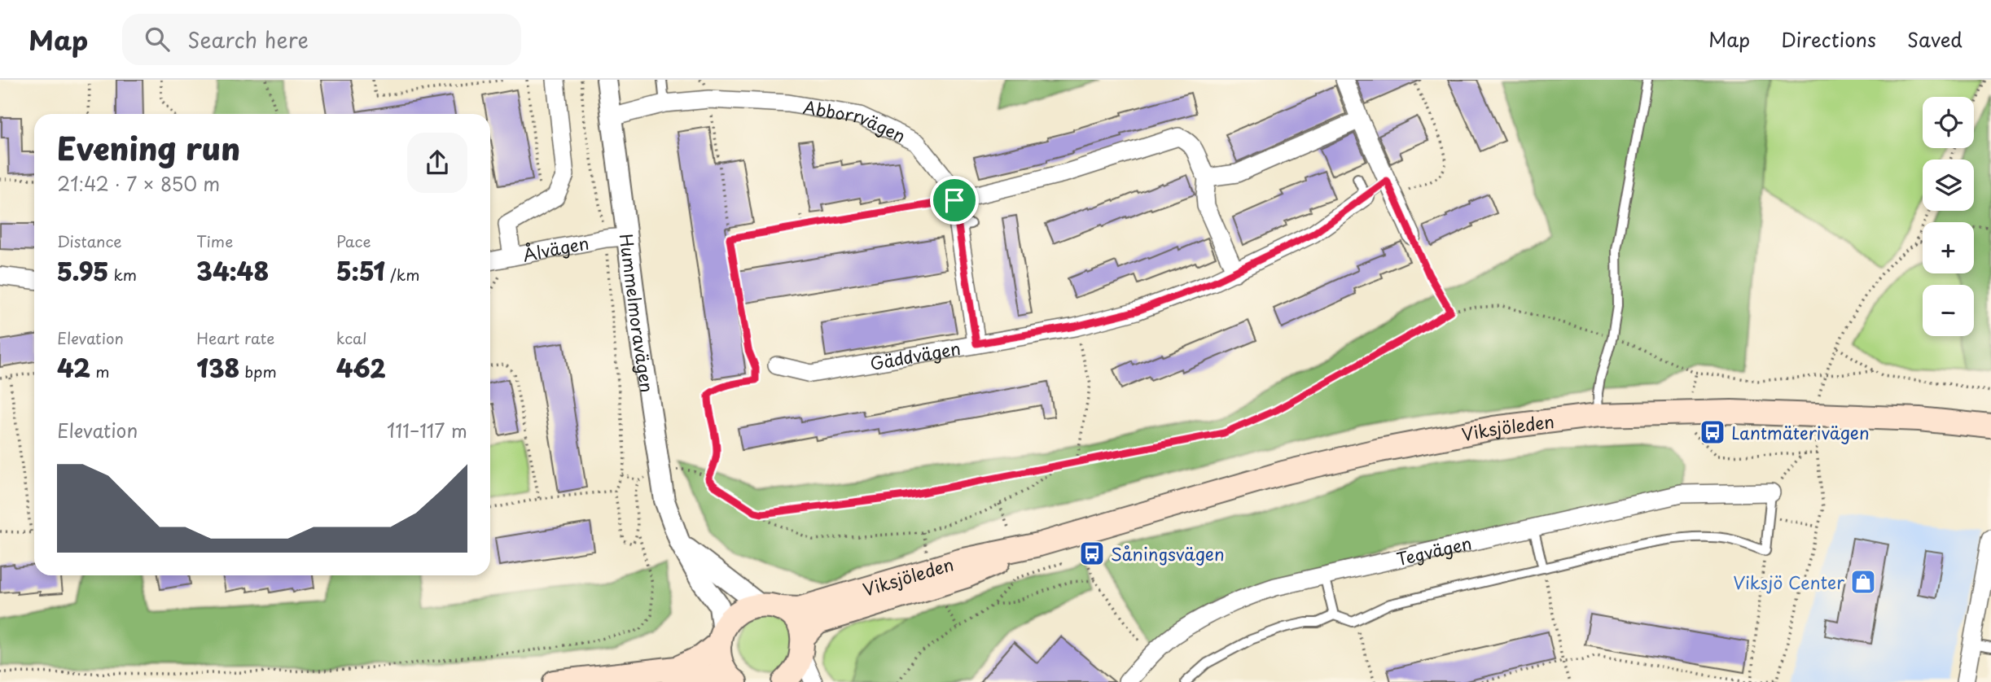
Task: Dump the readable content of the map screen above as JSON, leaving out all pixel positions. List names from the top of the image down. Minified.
{"streets":{"main road":["Viksjöleden"],"street":["Abborrvägen","Ålvägen","Hummelmoravägen","Gäddvägen","Tegvägen"]},"crossings":[["Abborrvägen","Hummelmoravägen"],["Abborrvägen","Gäddvägen"],["Ålvägen","Hummelmoravägen"],["Hummelmoravägen","Viksjöleden"]],"places":{"bus stop":["Lantmäterivägen","Såningsvägen"],"shop":["Viksjö Center"]},"page":{"header":"Map","search":"Search here","nav":["Map","Directions","Saved"],"map_buttons":["+","−"],"heading":["Evening run","21:42 · 7 × 850 m"],"stats":[["Distance","5.95 km"],["Time","34:48"],["Pace","5:51 /km"],["Elevation","42 m"],["Heart rate","138 bpm"],["kcal","462"]],"chart":["Elevation","111–117 m"]}}
